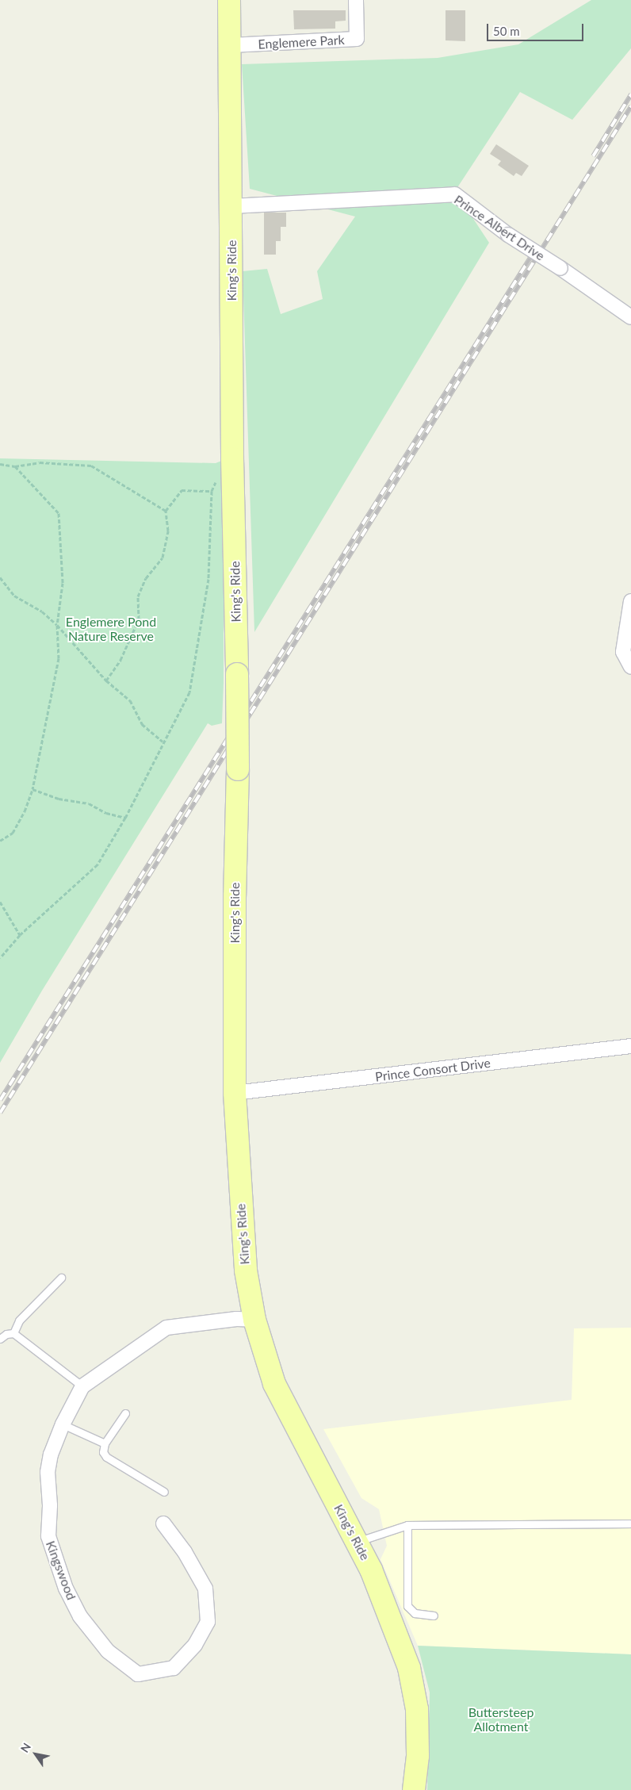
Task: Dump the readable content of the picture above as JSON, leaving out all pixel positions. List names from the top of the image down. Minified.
{"streets":{"main road":["King's Ride"],"street":["Englemere Park","Prince Albert Drive","Prince Consort Drive","Kingswood"]},"crossings":[["Englemere Park","King's Ride"],["Prince Albert Drive","King's Ride"],["King's Ride","Prince Consort Drive"],["King's Ride","Kingswood"]],"parks":["Englemere Pond Nature Reserve","Buttersteep Allotment"],"scale_bar":"50 m","north":"top left"}
